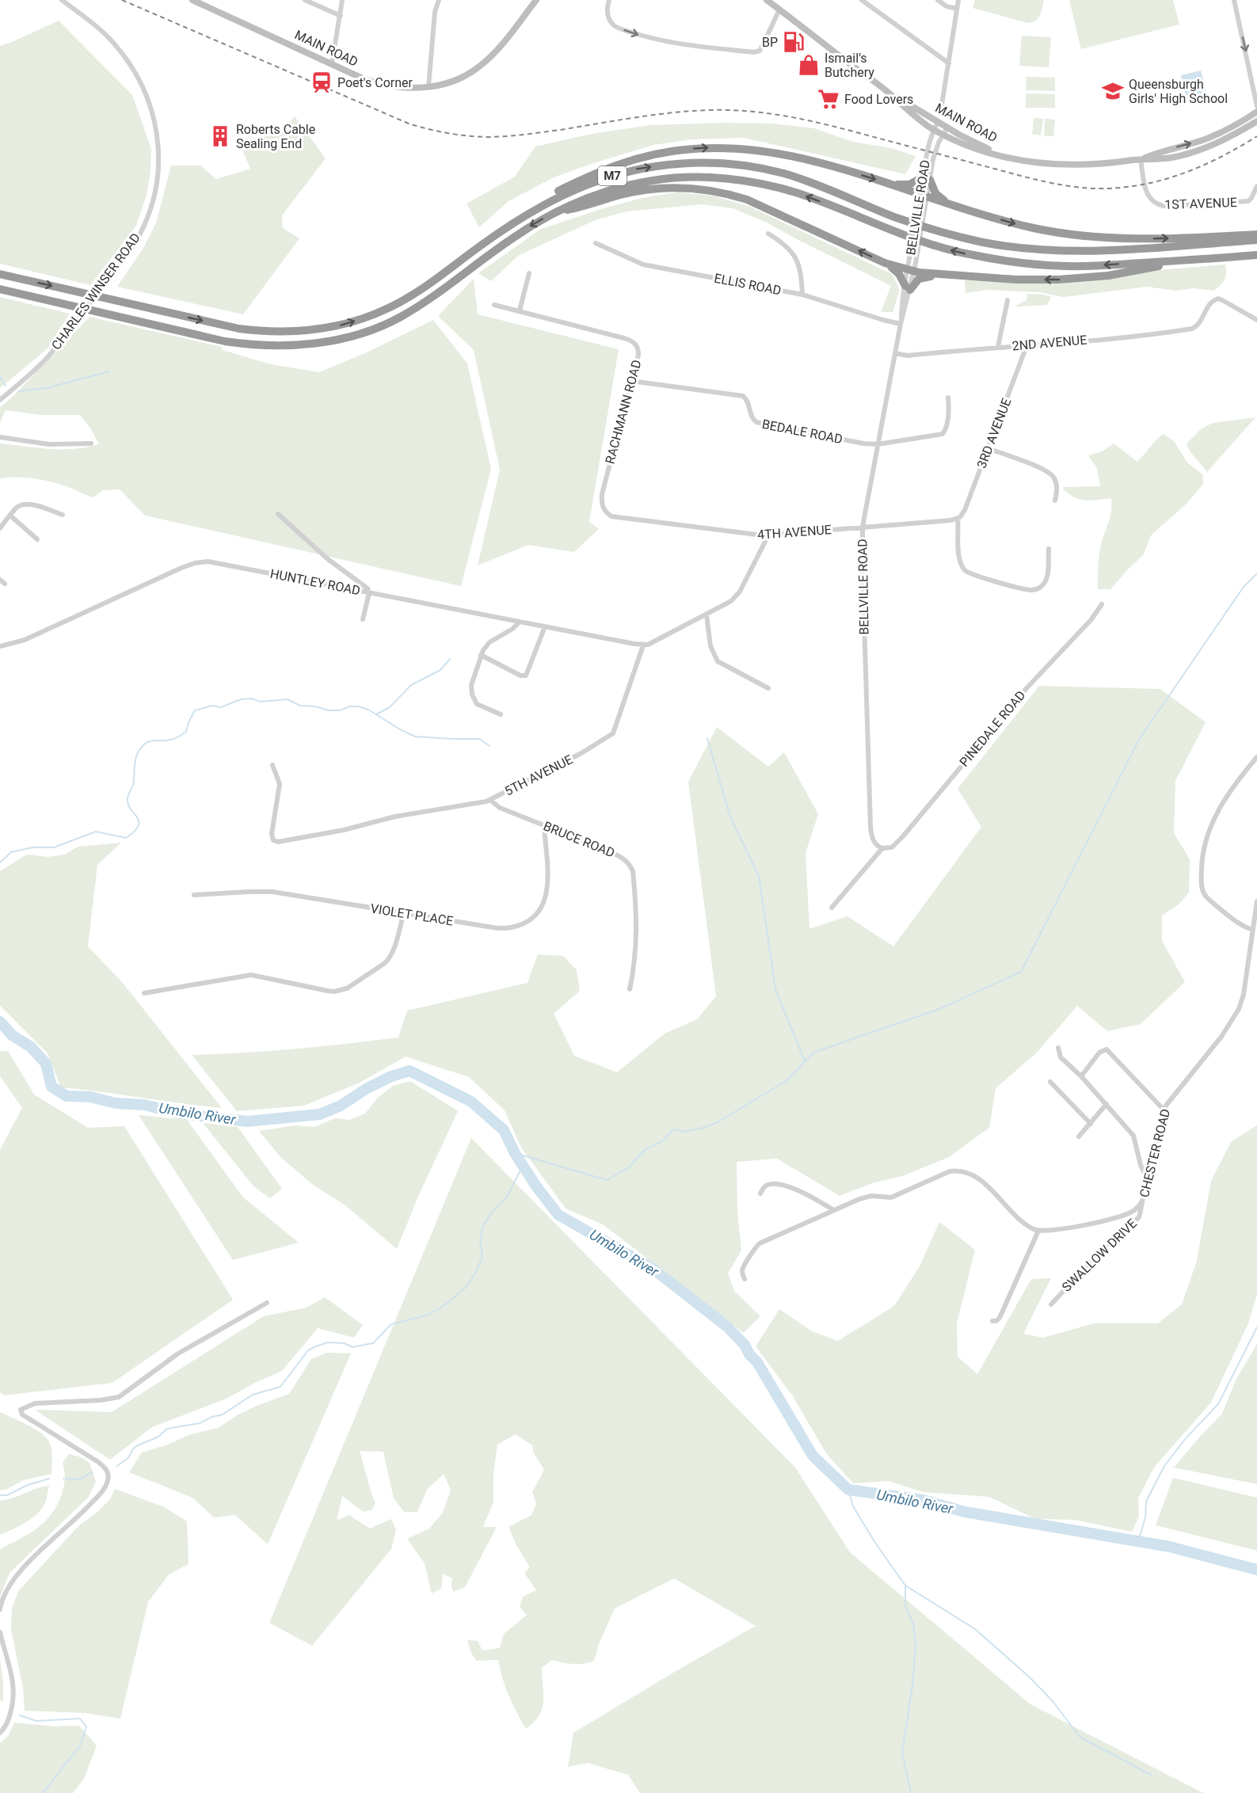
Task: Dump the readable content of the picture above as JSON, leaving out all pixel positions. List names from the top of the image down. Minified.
{"streets":{"highway":["M7"],"main road":["MAIN ROAD"],"street":["1ST AVENUE","BELLVILLE ROAD","ELLIS ROAD","CHARLES WINSER ROAD","2ND AVENUE","RACHMANN ROAD","BEDALE ROAD","3RD AVENUE","4TH AVENUE","HUNTLEY ROAD","PINEDALE ROAD","5TH AVENUE","BRUCE ROAD","VIOLET PLACE","CHESTER ROAD","SWALLOW DRIVE"]},"crossings":[["MAIN ROAD","1ST AVENUE"],["MAIN ROAD","BELLVILLE ROAD"],["BELLVILLE ROAD","ELLIS ROAD"],["BELLVILLE ROAD","2ND AVENUE"],["BELLVILLE ROAD","BEDALE ROAD"],["BELLVILLE ROAD","4TH AVENUE"],["BELLVILLE ROAD","PINEDALE ROAD"],["2ND AVENUE","3RD AVENUE"],["RACHMANN ROAD","BEDALE ROAD"],["RACHMANN ROAD","4TH AVENUE"],["3RD AVENUE","4TH AVENUE"],["HUNTLEY ROAD","5TH AVENUE"],["5TH AVENUE","BRUCE ROAD"],["BRUCE ROAD","VIOLET PLACE"],["CHESTER ROAD","SWALLOW DRIVE"]],"water":["Umbilo River"],"places":{"fuel station":["BP"],"shop":["Ismail's Butchery"],"station":["Poet's Corner"],"school or university":["Queensburgh Girls' High School"],"supermarket":["Food Lovers"],"building":["Roberts Cable Sealing End"]}}
